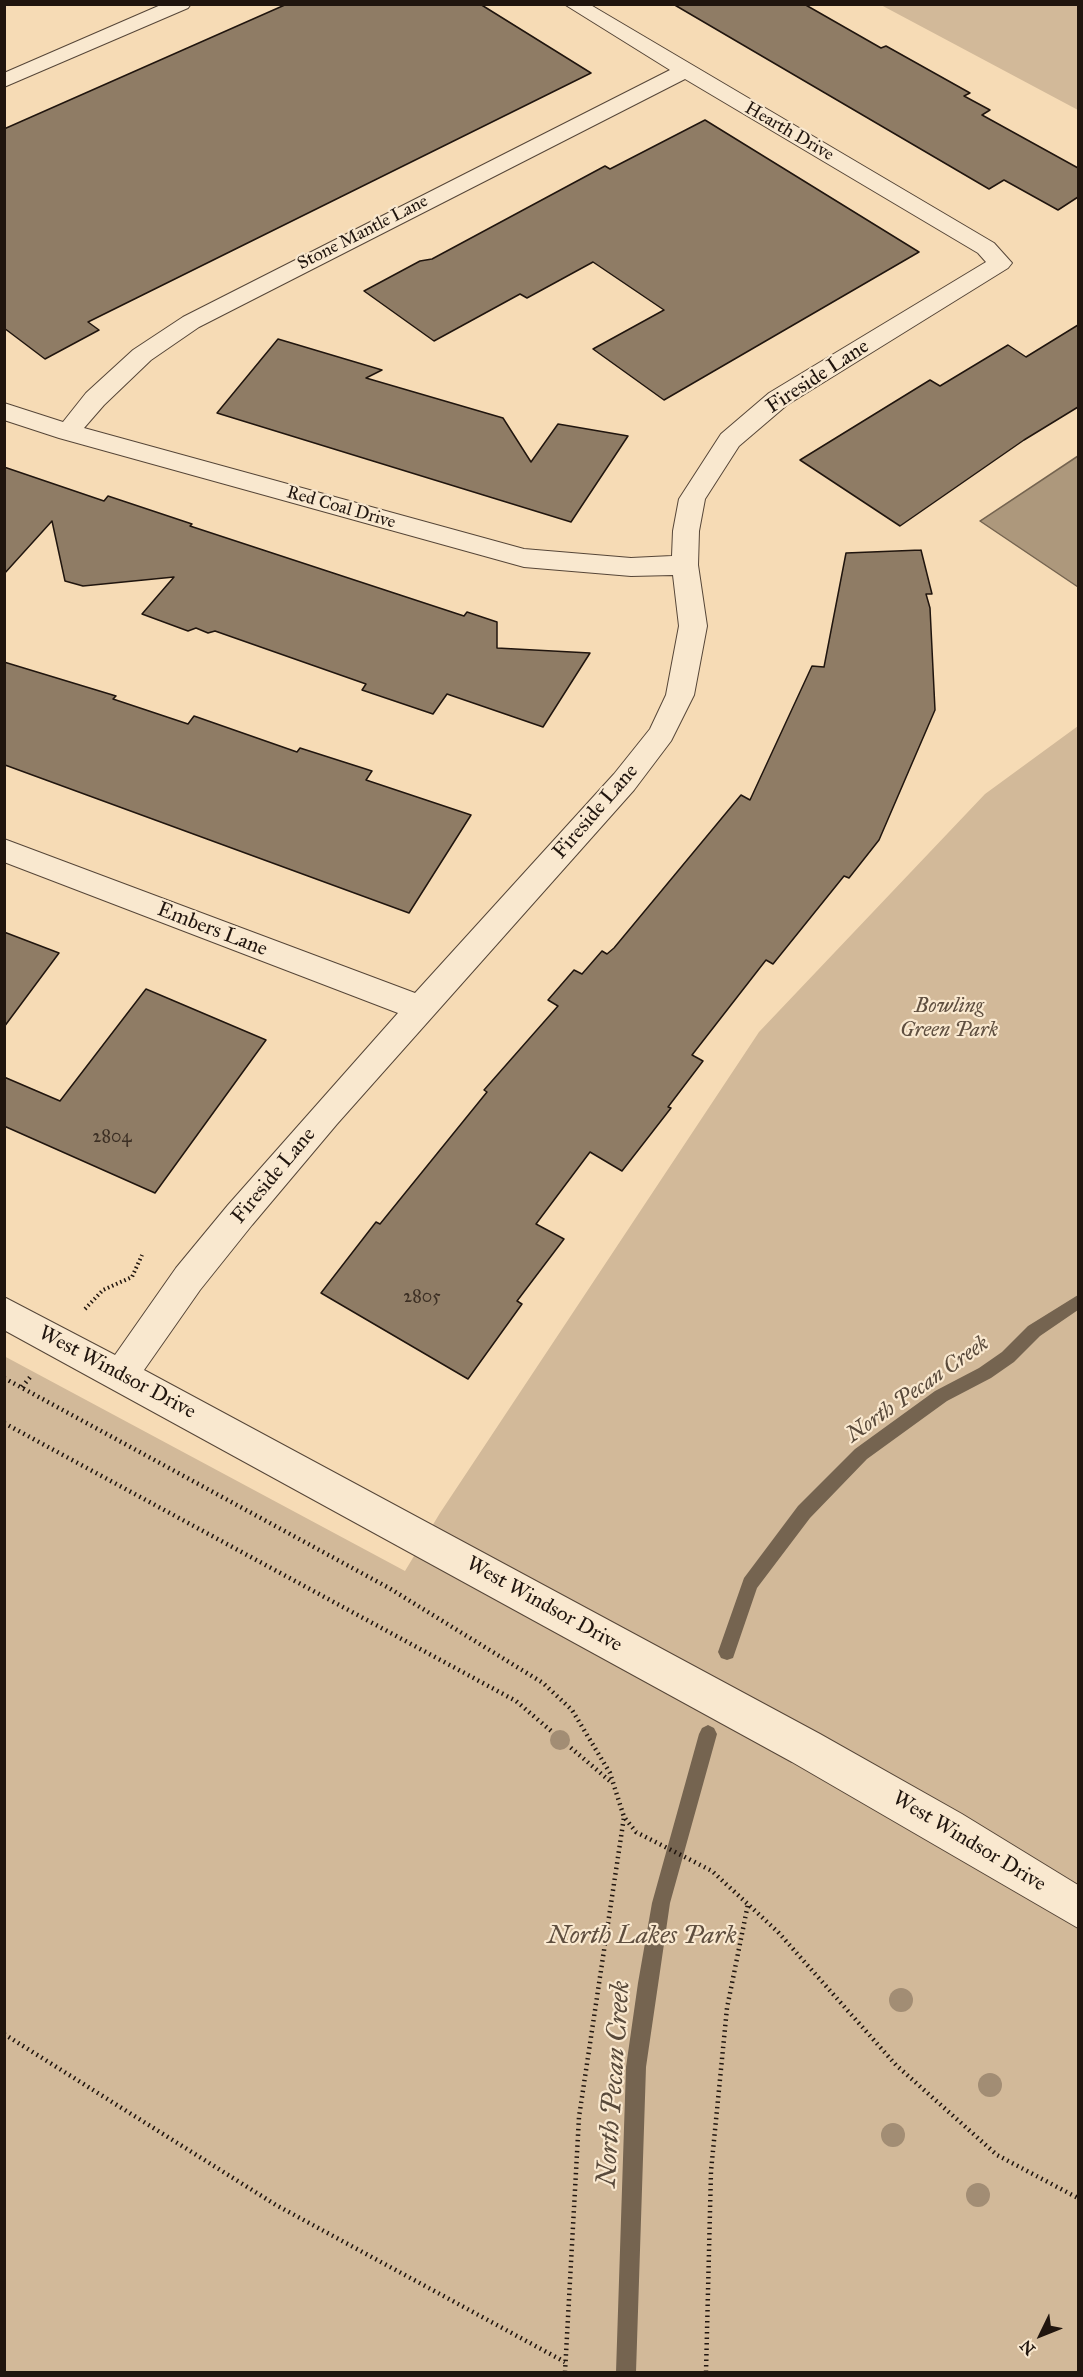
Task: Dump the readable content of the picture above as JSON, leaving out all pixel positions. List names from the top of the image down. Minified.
{"streets":{"street":["Hearth Drive","Stone Mantle Lane","Fireside Lane","Red Coal Drive","Embers Lane","West Windsor Drive"]},"crossings":[["Hearth Drive","Stone Mantle Lane"],["Hearth Drive","Fireside Lane"],["Stone Mantle Lane","Red Coal Drive"],["Fireside Lane","Red Coal Drive"],["Fireside Lane","Embers Lane"],["Fireside Lane","West Windsor Drive"]],"water":["North Pecan Creek"],"parks":["Bowling Green Park","North Lakes Park"],"house_numbers":["2804","2805"],"north":"bottom left"}
